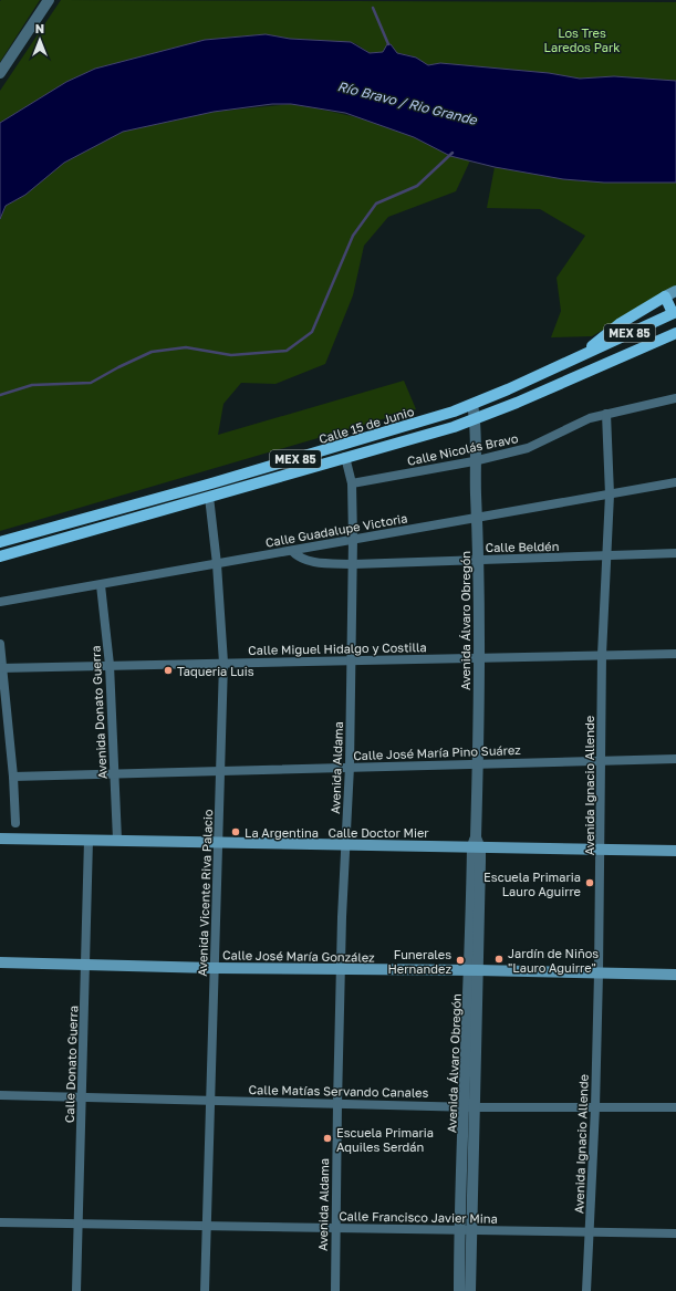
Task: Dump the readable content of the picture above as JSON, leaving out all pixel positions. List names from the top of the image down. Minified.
{"streets":{"main road":["MEX 85","Calle 15 de Junio","Calle Doctor Mier","Calle José María González"],"street":["Calle Nicolás Bravo","Calle Guadalupe Victoria","Calle Beldén","Avenida Álvaro Obregón","Calle Miguel Hidalgo y Costilla","Avenida Donato Guerra","Calle José María Pino Suárez","Avenida Aldama","Avenida Ignacio Allende","Avenida Vicente Riva Palacio","Calle Donato Guerra","Calle Matías Servando Canales","Calle Francisco Javier Mina"]},"crossings":[["Calle 15 de Junio","Avenida Álvaro Obregón"],["Calle 15 de Junio","Avenida Aldama"],["Calle 15 de Junio","Avenida Vicente Riva Palacio"],["Calle Nicolás Bravo","Avenida Álvaro Obregón"],["Calle Nicolás Bravo","Avenida Aldama"],["Calle Nicolás Bravo","Avenida Ignacio Allende"],["Calle Guadalupe Victoria","Calle Beldén"],["Calle Guadalupe Victoria","Avenida Álvaro Obregón"],["Calle Guadalupe Victoria","Avenida Donato Guerra"],["Calle Guadalupe Victoria","Avenida Aldama"],["Calle Guadalupe Victoria","Avenida Ignacio Allende"],["Calle Guadalupe Victoria","Avenida Vicente Riva Palacio"],["Calle Beldén","Avenida Álvaro Obregón"],["Calle Beldén","Avenida Aldama"],["Calle Beldén","Avenida Ignacio Allende"],["Avenida Álvaro Obregón","Calle Miguel Hidalgo y Costilla"],["Avenida Álvaro Obregón","Calle José María Pino Suárez"],["Avenida Álvaro Obregón","Calle Doctor Mier"],["Avenida Álvaro Obregón","Calle José María González"],["Avenida Álvaro Obregón","Calle Matías Servando Canales"],["Avenida Álvaro Obregón","Calle Francisco Javier Mina"],["Calle Miguel Hidalgo y Costilla","Avenida Donato Guerra"],["Calle Miguel Hidalgo y Costilla","Avenida Aldama"],["Calle Miguel Hidalgo y Costilla","Avenida Ignacio Allende"],["Calle Miguel Hidalgo y Costilla","Avenida Vicente Riva Palacio"],["Avenida Donato Guerra","Calle José María Pino Suárez"],["Avenida Donato Guerra","Calle Doctor Mier"],["Calle José María Pino Suárez","Avenida Aldama"],["Calle José María Pino Suárez","Avenida Ignacio Allende"],["Calle José María Pino Suárez","Avenida Vicente Riva Palacio"],["Avenida Aldama","Calle Doctor Mier"],["Avenida Aldama","Calle José María González"],["Avenida Aldama","Calle Matías Servando Canales"],["Avenida Aldama","Calle Francisco Javier Mina"],["Avenida Ignacio Allende","Calle Doctor Mier"],["Avenida Ignacio Allende","Calle José María González"],["Avenida Ignacio Allende","Calle Matías Servando Canales"],["Avenida Ignacio Allende","Calle Francisco Javier Mina"],["Calle Doctor Mier","Avenida Vicente Riva Palacio"],["Calle Doctor Mier","Calle Donato Guerra"],["Avenida Vicente Riva Palacio","Calle José María González"],["Avenida Vicente Riva Palacio","Calle Matías Servando Canales"],["Avenida Vicente Riva Palacio","Calle Francisco Javier Mina"],["Calle José María González","Calle Donato Guerra"],["Calle Donato Guerra","Calle Matías Servando Canales"],["Calle Donato Guerra","Calle Francisco Javier Mina"]],"water":["Río Bravo / Rio Grande"],"parks":["Los Tres Laredos Park"],"places":["Taqueria Luis","La Argentina","Escuela Primaria Lauro Aguirre","Jardín de Niños \"Lauro Aguirre\"","Funerales Hernandez","Escuela Primaria Aquiles Serdán"],"north":"top"}
